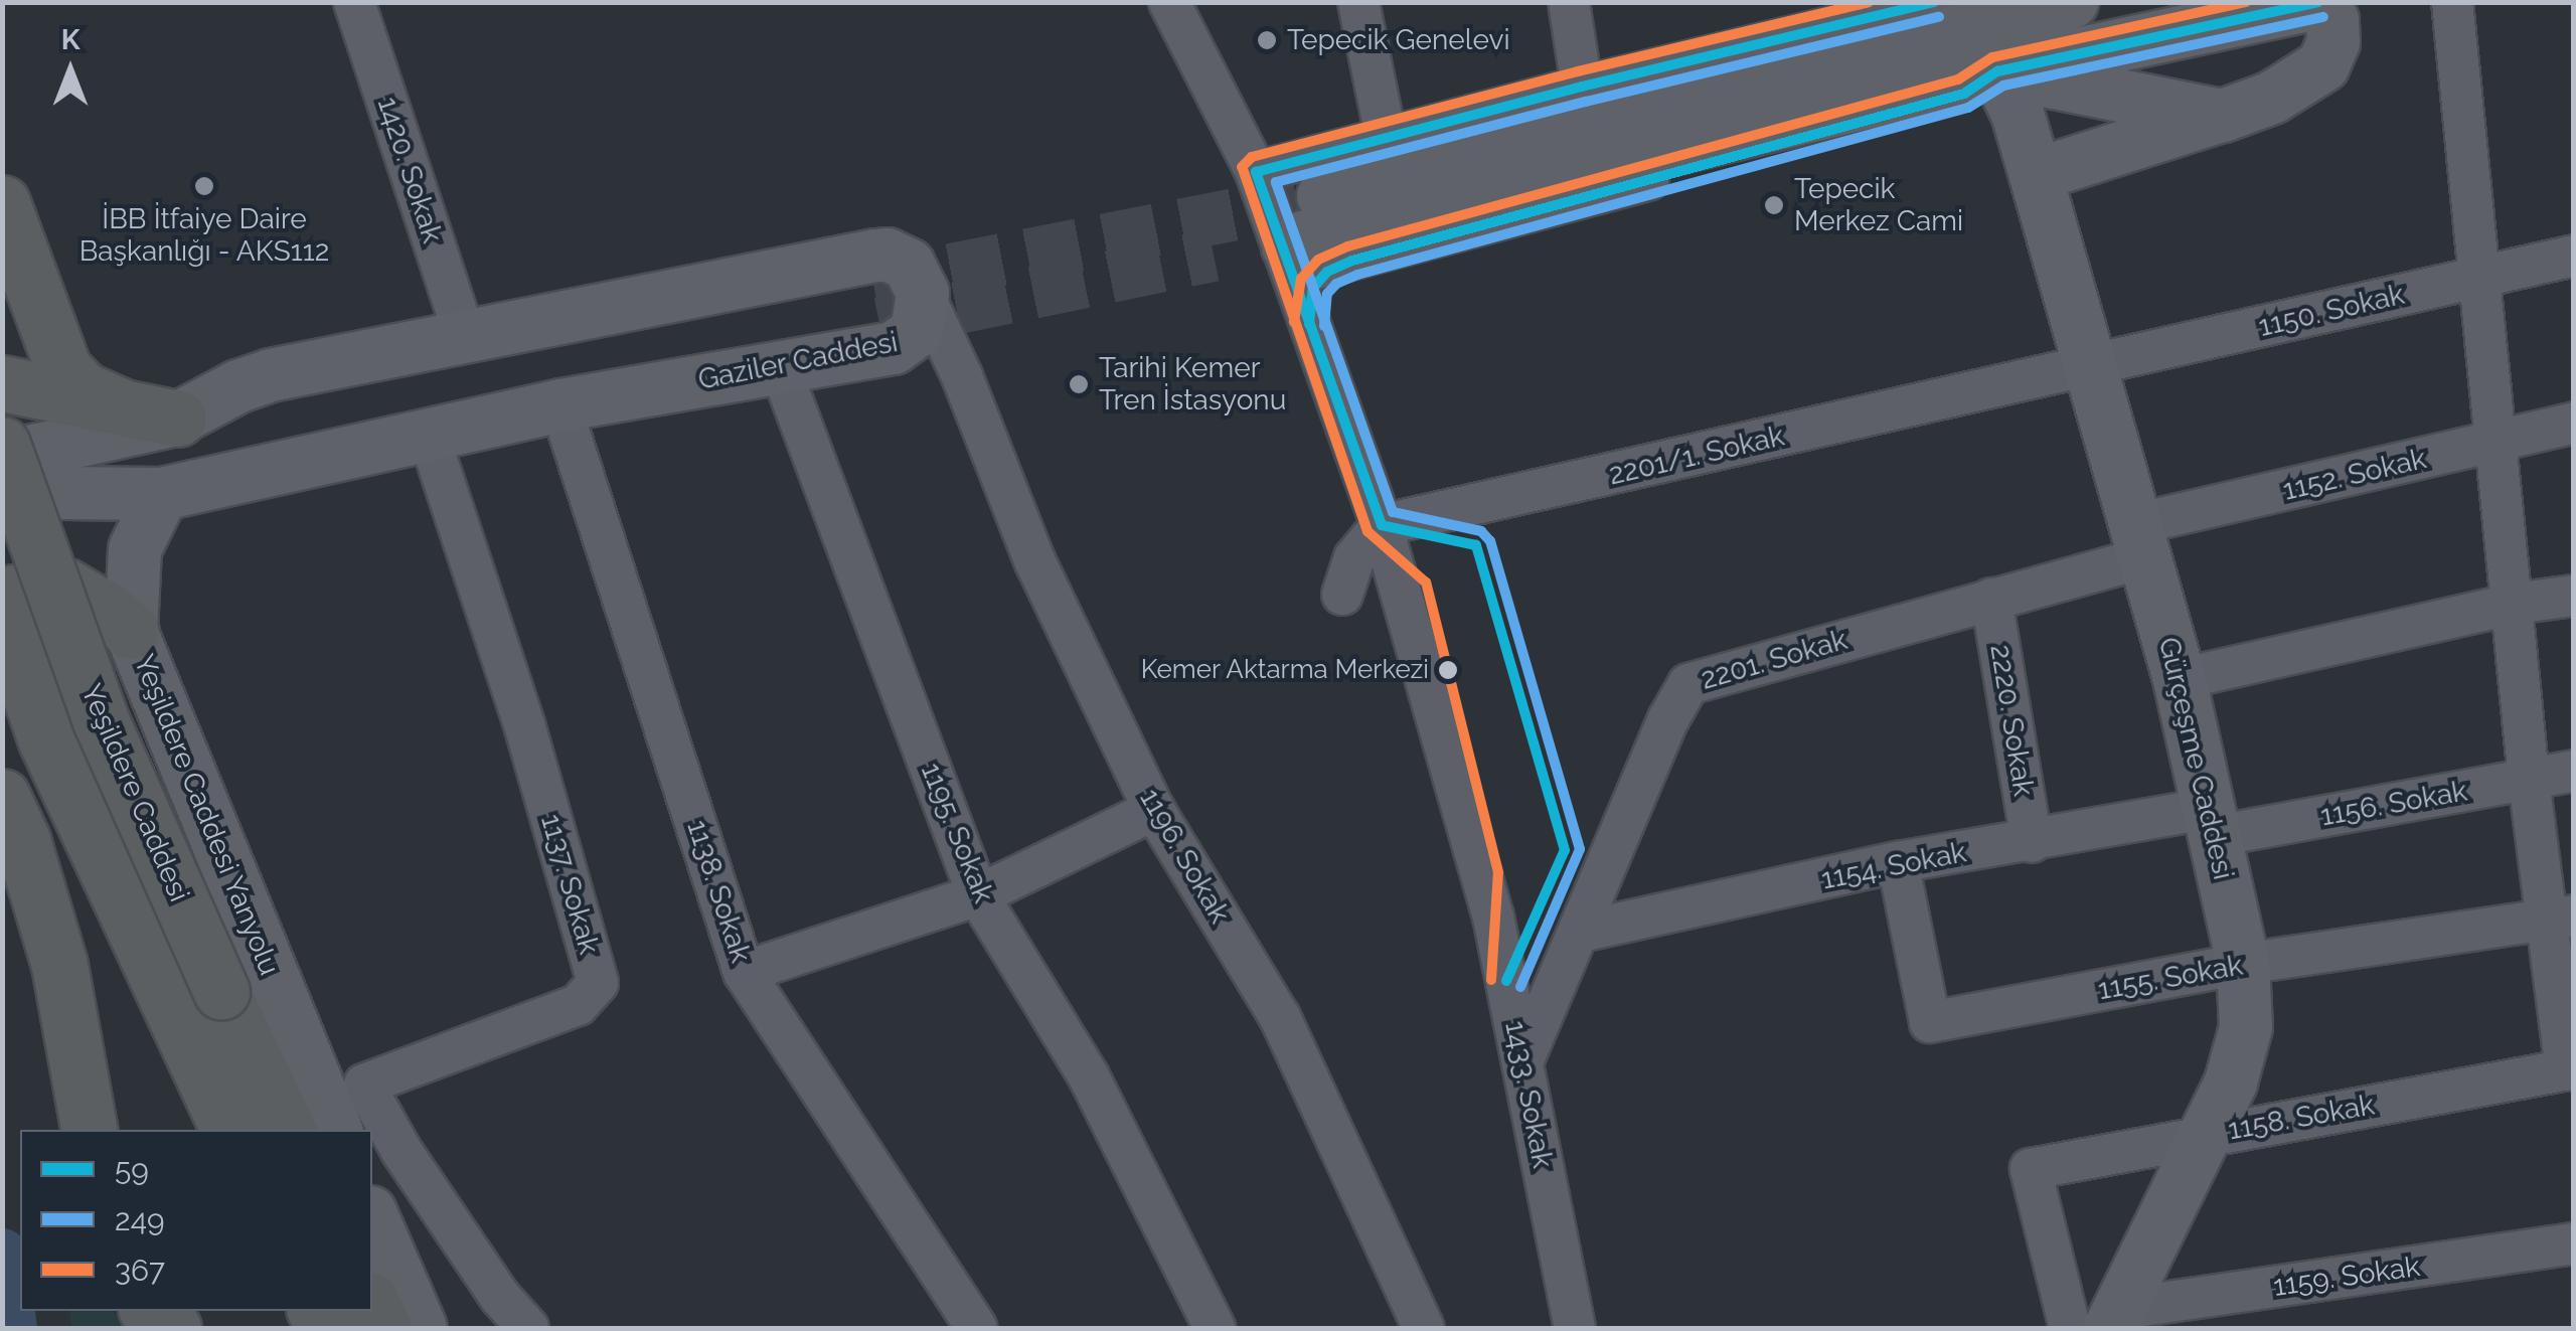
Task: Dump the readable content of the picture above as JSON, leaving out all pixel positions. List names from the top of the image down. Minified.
{"streets":{"highway":["Yeşildere Caddesi"],"main road":["Gaziler Caddesi","Gürçeşme Caddesi","Yeşildere Caddesi Yanyolu"],"street":["1420. Sokak","1150. Sokak","2201/1. Sokak","1152. Sokak","2201. Sokak","2220. Sokak","1156. Sokak","1195. Sokak","1196. Sokak","1154. Sokak","1137. Sokak","1138. Sokak","1155. Sokak","1433. Sokak","1158. Sokak","1159. Sokak"]},"crossings":[["1150. Sokak","2201/1. Sokak"],["1150. Sokak","Gürçeşme Caddesi"],["Gaziler Caddesi","Yeşildere Caddesi Yanyolu"],["Gaziler Caddesi","1195. Sokak"],["Gaziler Caddesi","1196. Sokak"],["Gaziler Caddesi","1137. Sokak"],["Gaziler Caddesi","1138. Sokak"],["2201/1. Sokak","Gürçeşme Caddesi"],["2201/1. Sokak","1433. Sokak"],["1152. Sokak","2201. Sokak"],["1152. Sokak","Gürçeşme Caddesi"],["2201. Sokak","2220. Sokak"],["2201. Sokak","Gürçeşme Caddesi"],["2201. Sokak","1154. Sokak"],["2201. Sokak","1433. Sokak"],["2220. Sokak","1154. Sokak"],["Gürçeşme Caddesi","1156. Sokak"],["Gürçeşme Caddesi","1154. Sokak"],["Gürçeşme Caddesi","1155. Sokak"],["Gürçeşme Caddesi","1158. Sokak"],["Gürçeşme Caddesi","1159. Sokak"],["1156. Sokak","1154. Sokak"],["1154. Sokak","1155. Sokak"]],"places":["Tepecik Genelevi","İBB İtfaiye Daire Başkanlığı - AKS112","Tepecik Merkez Cami","Tarihi Kemer Tren İstasyonu","Kemer Aktarma Merkezi"],"lines":["transit line 59","transit line 367","transit line 249"],"legend":["59","249","367"],"north":"top"}
